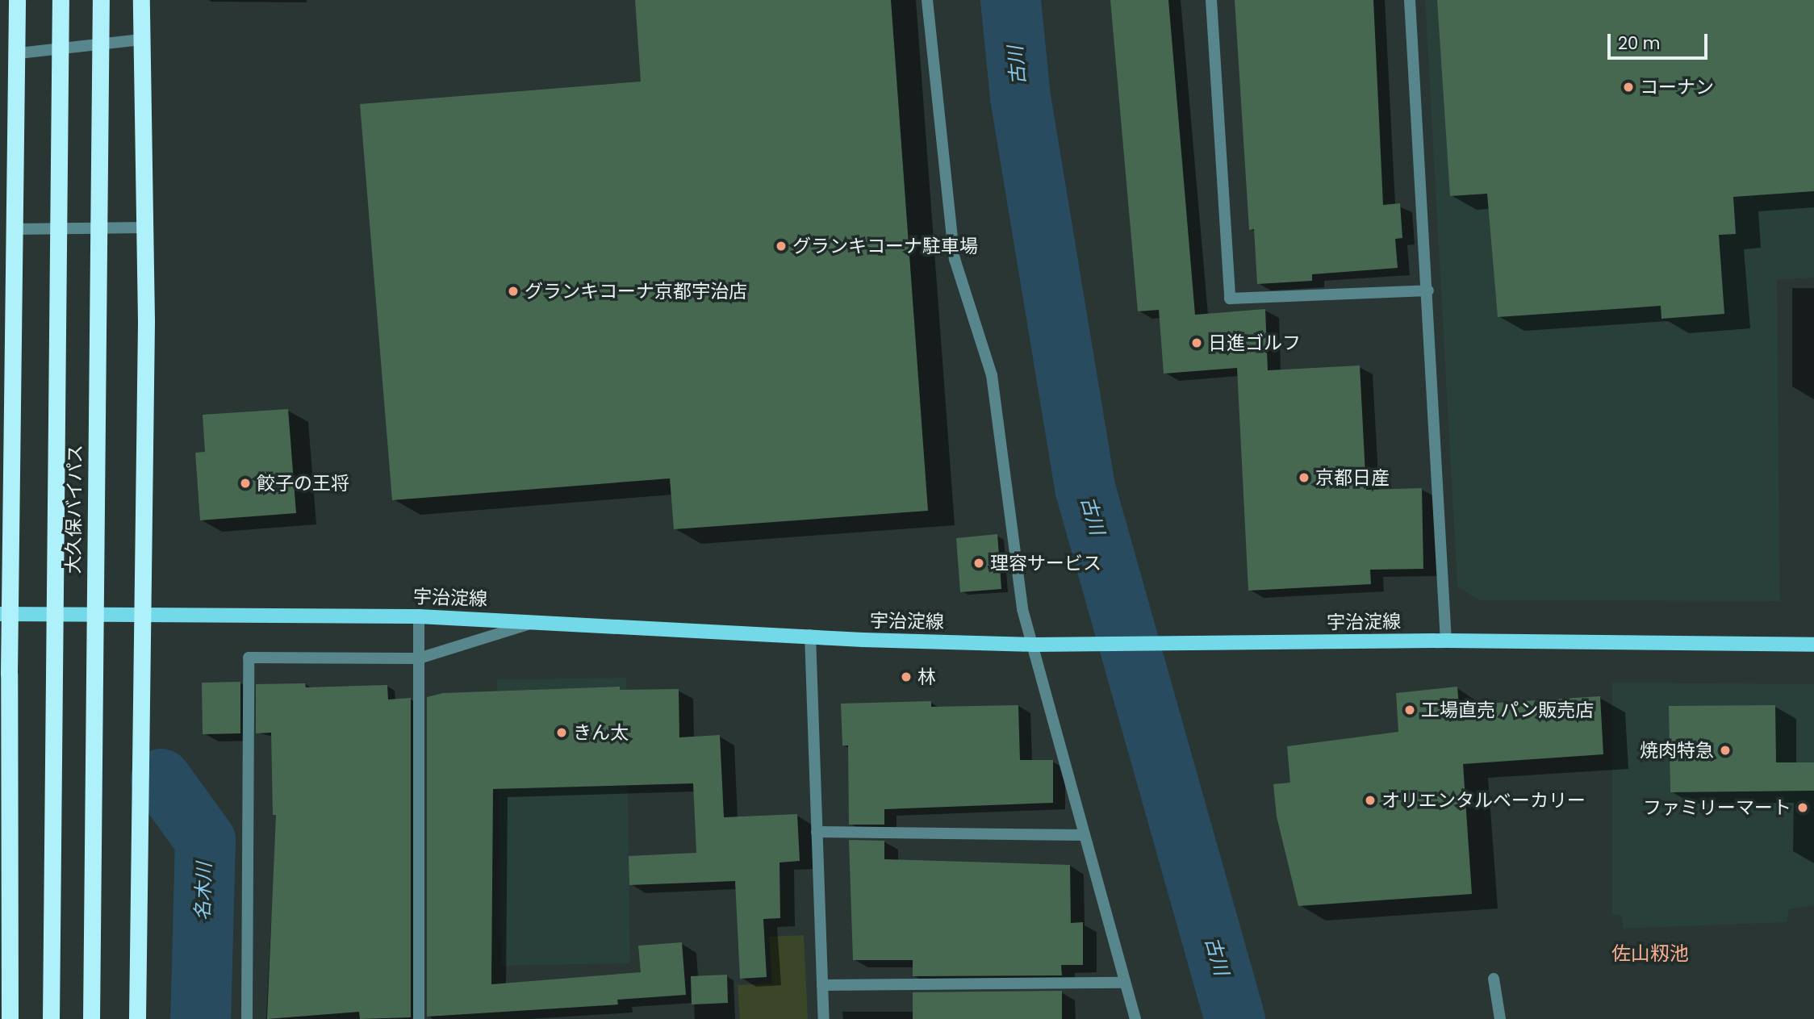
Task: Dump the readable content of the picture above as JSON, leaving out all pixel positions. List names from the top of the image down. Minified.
{"streets":{"highway":["大久保バイパス"],"main road":["宇治淀線"]},"districts":["佐山籾池"],"water":["古川","名木川"],"places":["コーナン","グランキコーナ駐車場","グランキコーナ京都宇治店","日進ゴルフ","京都日産","餃子の王将","理容サービス","林","工場直売 パン販売店","きん太","焼肉特急","オリエンタルベーカリー","ファミリーマート"],"scale_bar":"20 m"}
